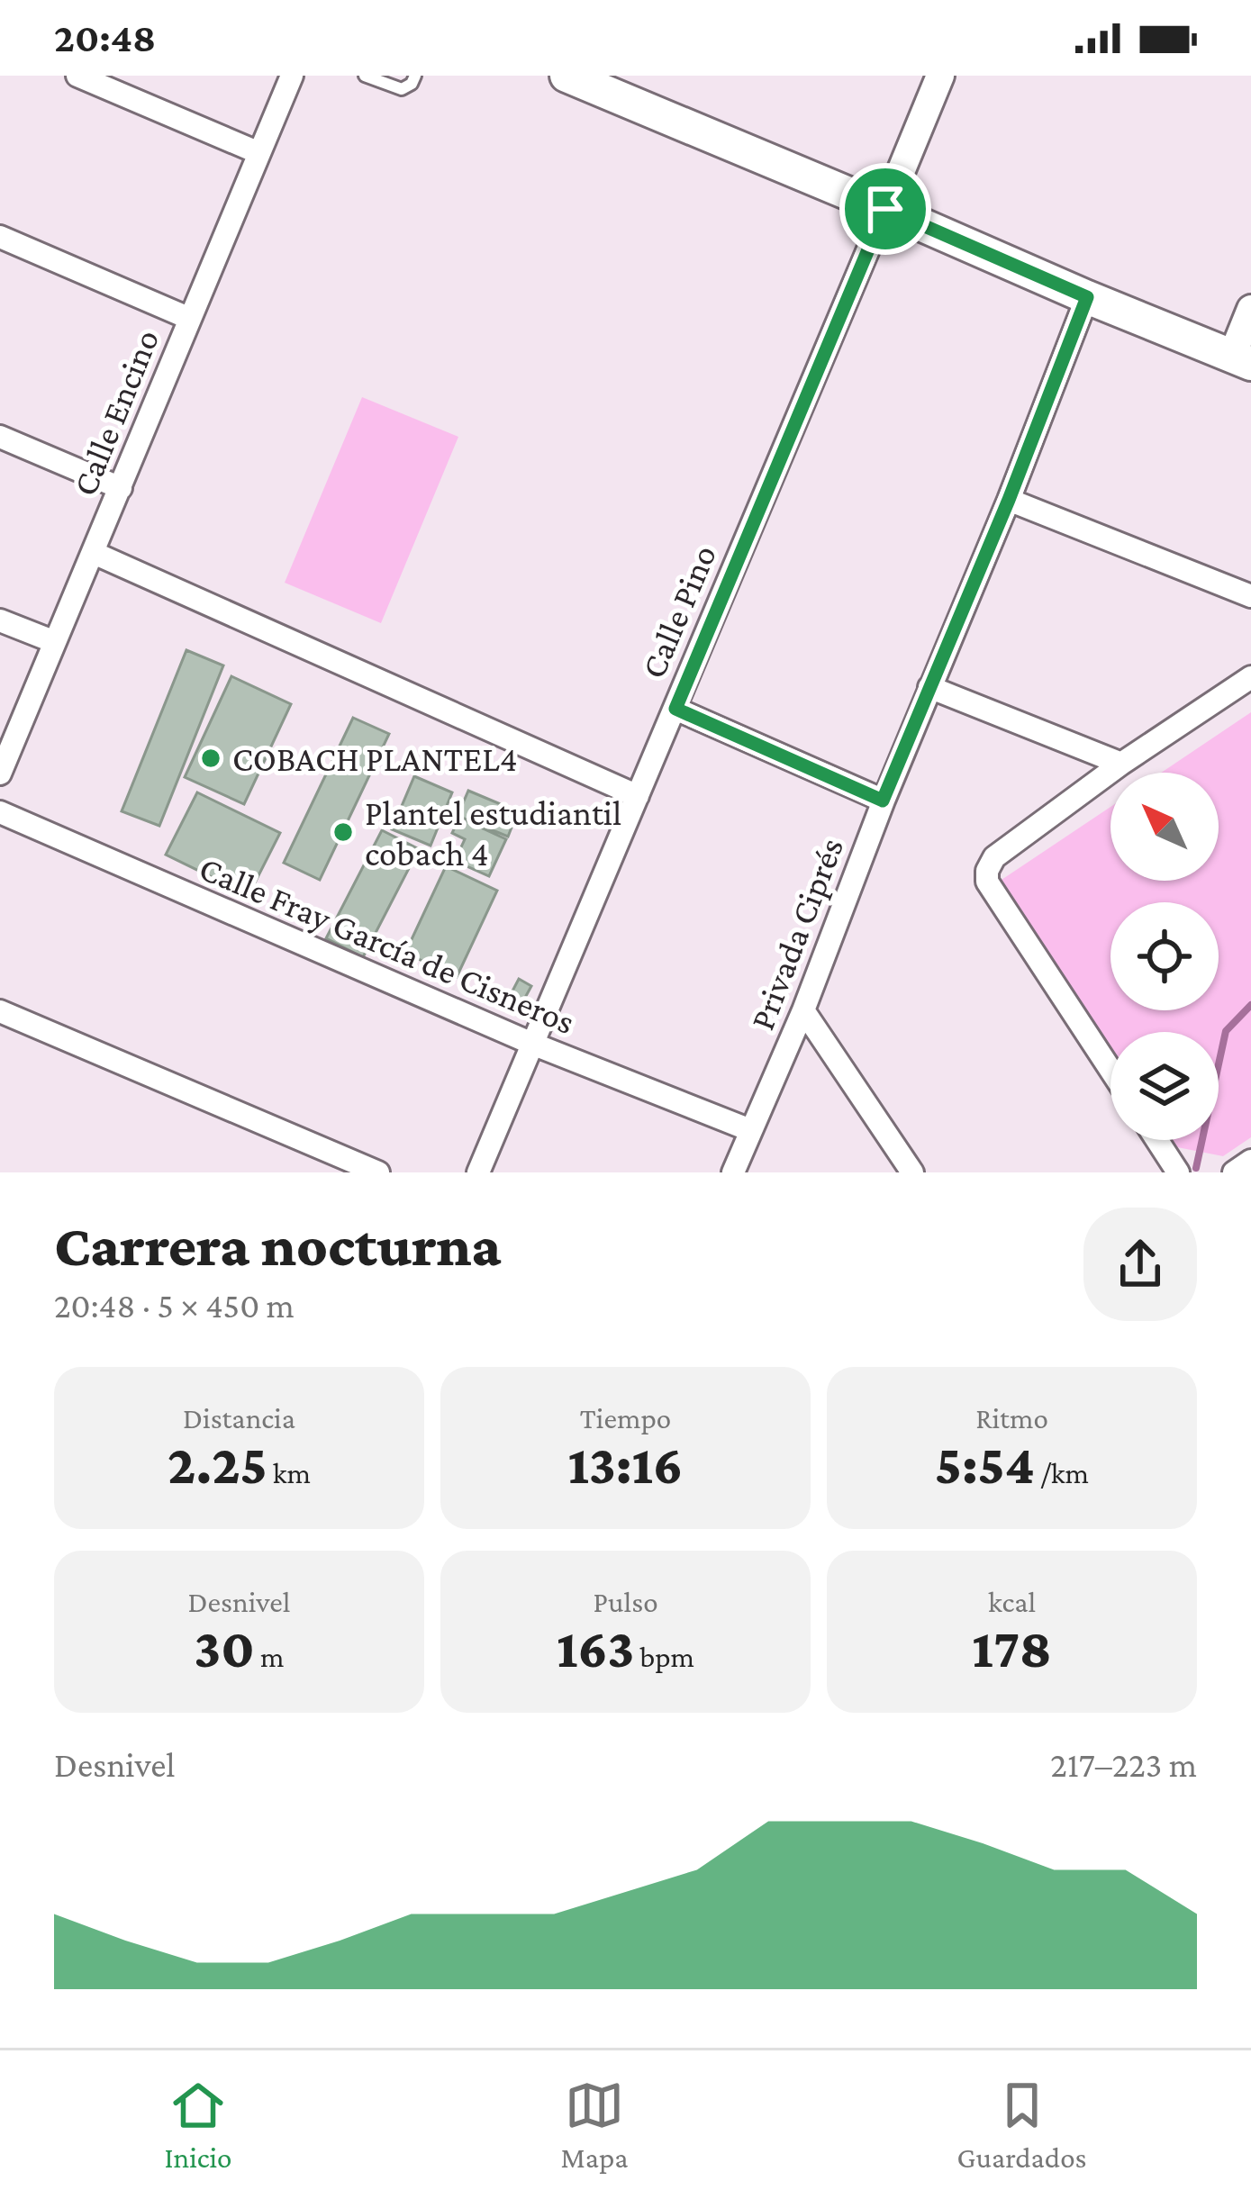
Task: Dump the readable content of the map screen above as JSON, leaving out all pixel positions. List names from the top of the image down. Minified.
{"streets":{"street":["Calle Encino","Calle Pino","Privada Ciprés","Calle Fray García de Cisneros"]},"crossings":[["Calle Pino","Calle Fray García de Cisneros"],["Privada Ciprés","Calle Fray García de Cisneros"]],"places":["COBACH PLANTEL4","Plantel estudiantil cobach 4"],"north":"top left","page":{"status":"20:48","heading":["Carrera nocturna","20:48 · 5 × 450 m"],"stats":[["Distancia","2.25 km"],["Tiempo","13:16"],["Ritmo","5:54 /km"],["Desnivel","30 m"],["Pulso","163 bpm"],["kcal","178"]],"chart":["Desnivel","217–223 m"],"tabs":["Inicio","Mapa","Guardados"]}}
